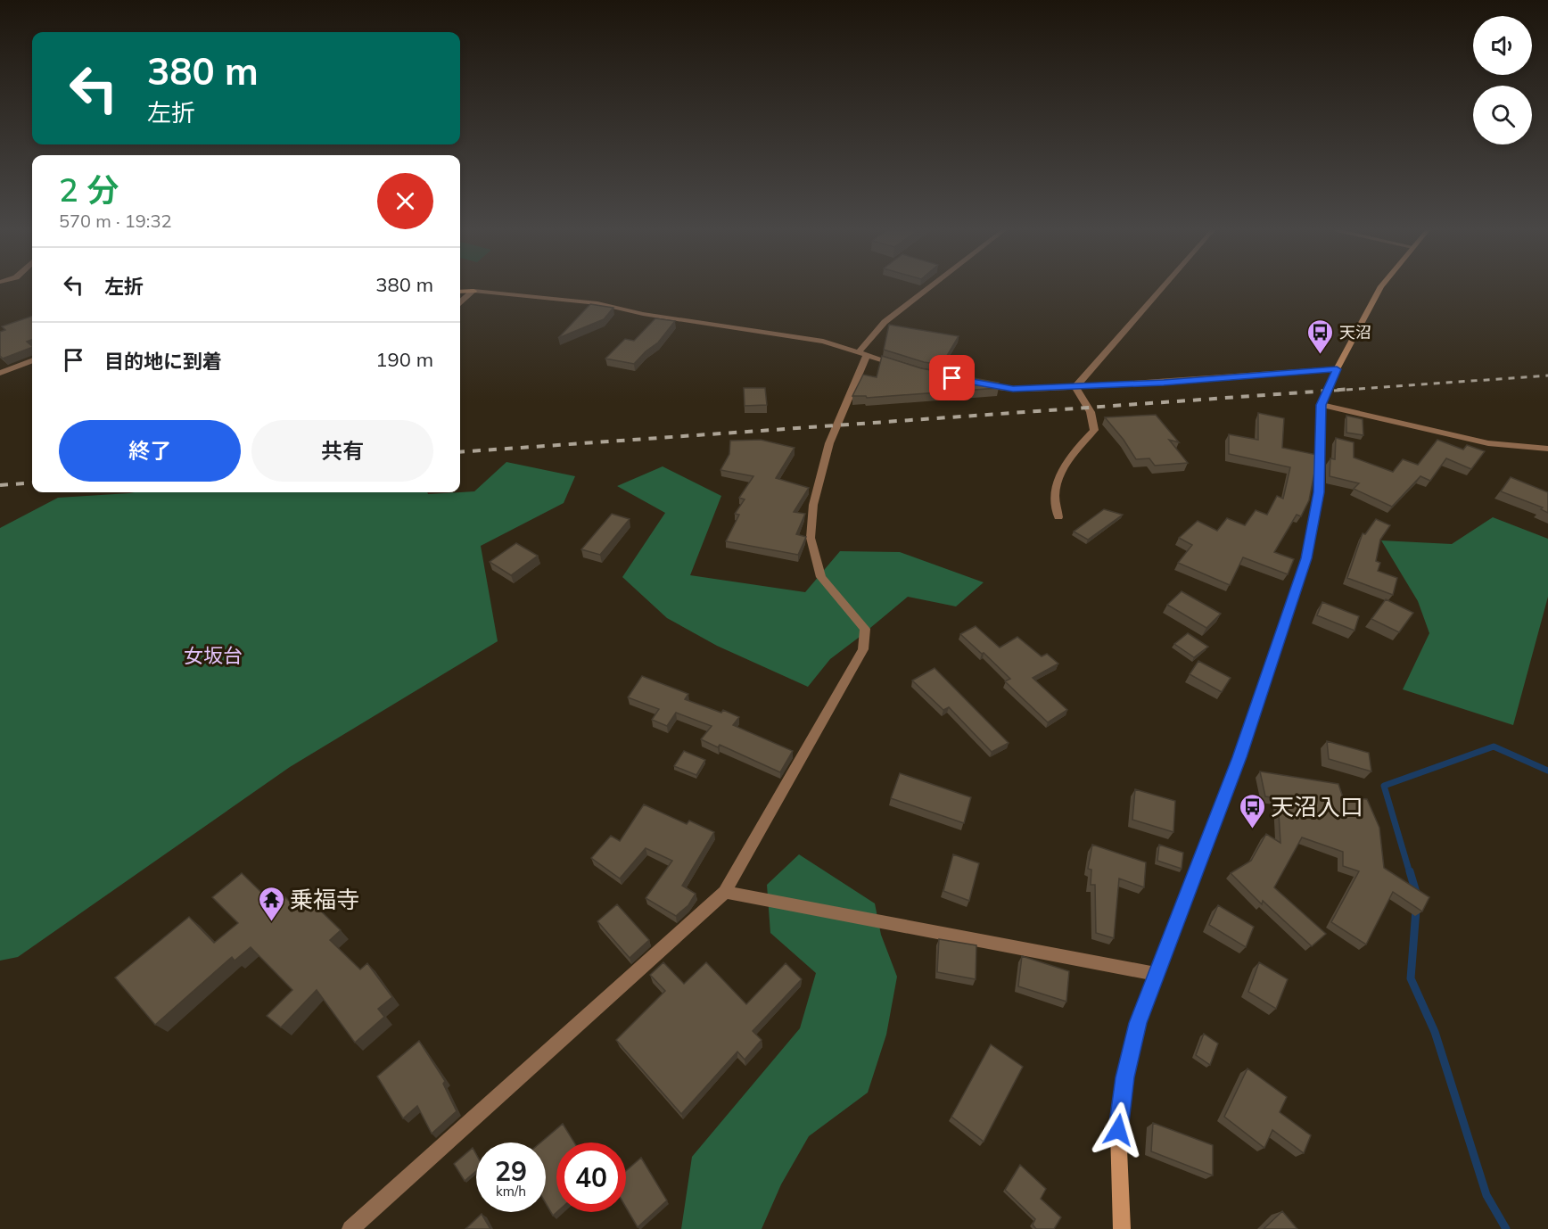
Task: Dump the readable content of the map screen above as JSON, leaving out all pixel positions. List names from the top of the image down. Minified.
{"districts":["女坂台"],"places":{"bus stop":["天沼","天沼入口"],"temple":["乗福寺"]},"page":{"turn":["380 m","左折"],"heading":["2 分","570 m · 19:32"],"list":[{"name":"左折","value":"380 m"},{"name":"目的地に到着","value":"190 m"}],"buttons":["終了","共有"],"speed":"29 km/h","limit":"40"}}
